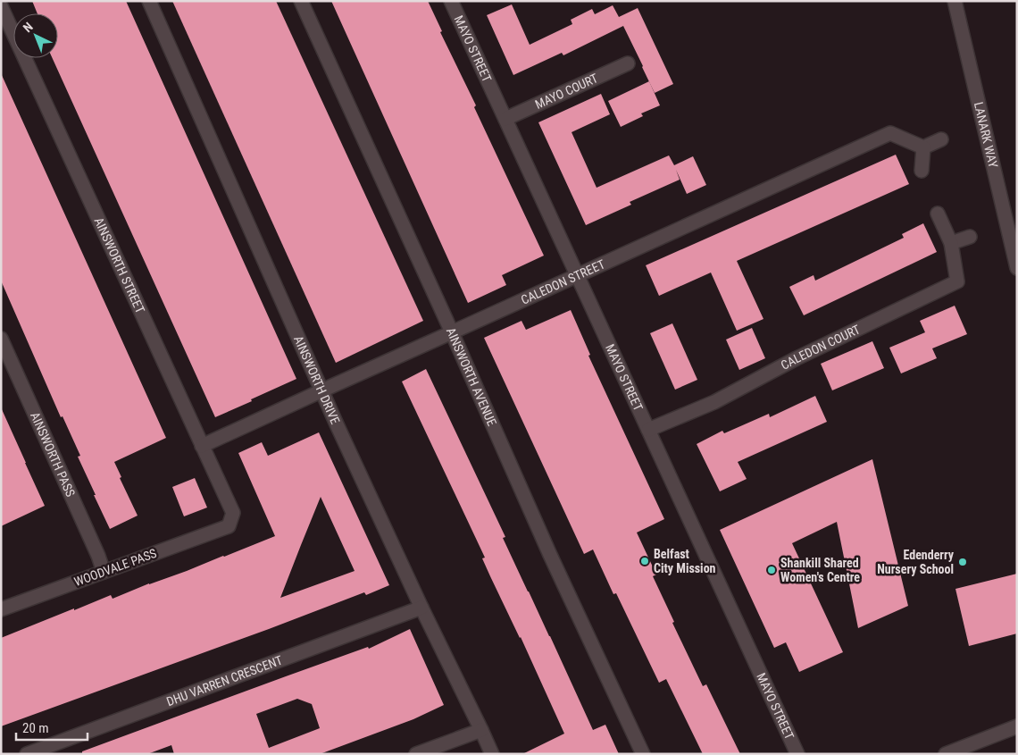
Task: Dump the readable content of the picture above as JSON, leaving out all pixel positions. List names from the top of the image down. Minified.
{"streets":{"street":["MAYO STREET","MAYO COURT","LANARK WAY","AINSWORTH STREET","CALEDON STREET","CALEDON COURT","AINSWORTH AVENUE","AINSWORTH DRIVE","AINSWORTH PASS","WOODVALE PASS","DHU VARREN CRESCENT"]},"crossings":[["MAYO STREET","MAYO COURT"],["MAYO STREET","CALEDON STREET"],["MAYO STREET","CALEDON COURT"],["AINSWORTH STREET","CALEDON STREET"],["AINSWORTH STREET","WOODVALE PASS"],["CALEDON STREET","AINSWORTH AVENUE"],["CALEDON STREET","AINSWORTH DRIVE"],["AINSWORTH DRIVE","DHU VARREN CRESCENT"],["AINSWORTH PASS","WOODVALE PASS"]],"places":["Belfast City Mission","Edenderry Nursery School","Shankill Shared Women's Centre"],"scale_bar":"20 m","north":"top left"}
